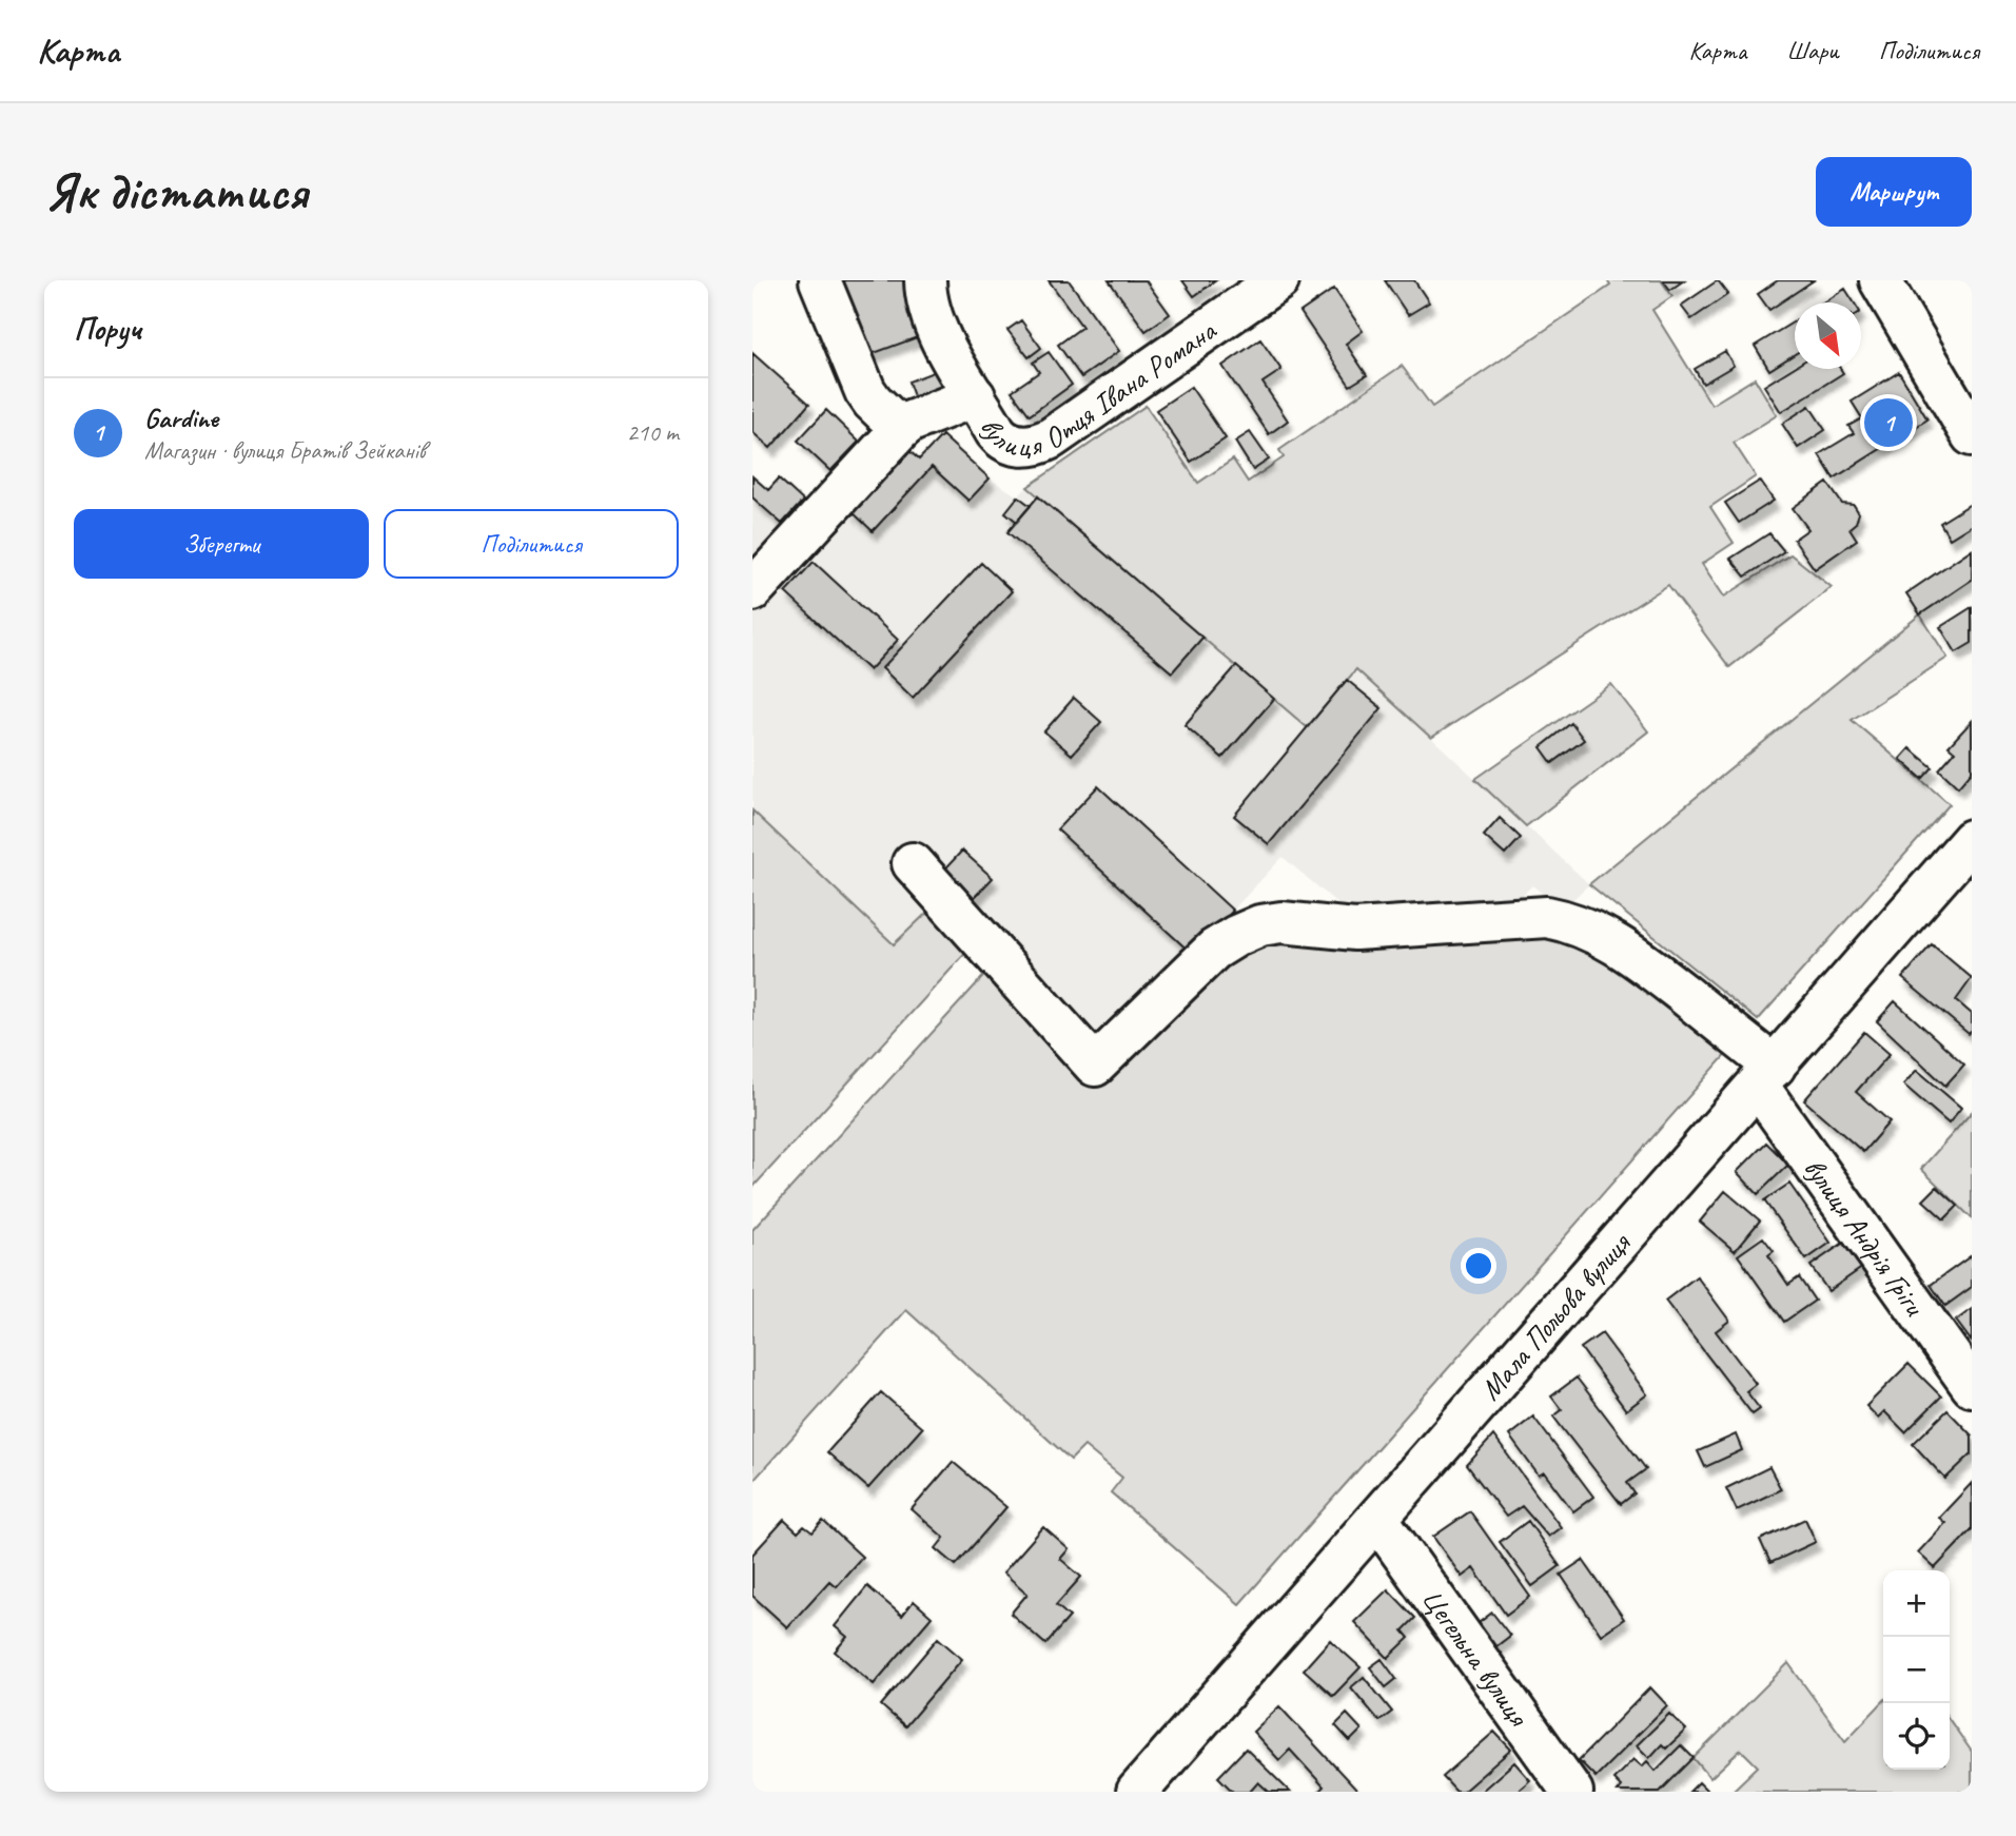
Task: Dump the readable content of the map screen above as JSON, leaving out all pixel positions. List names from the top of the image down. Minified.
{"streets":{"street":["вулиця Отця Івана Романа","вулиця Андрія Гріги","Мала Польова вулиця","Цегельна вулиця"]},"crossings":[["вулиця Андрія Гріги","Мала Польова вулиця"],["Мала Польова вулиця","Цегельна вулиця"]],"north":"bottom right","page":{"header":"Карта","nav":["Карта","Шари","Поділитися"],"buttons":["Маршрут",["Зберегти","Поділитися"]],"title":"Як дістатися","heading":"Поруч","list":[{"mark":"1","name":"Gardine","note":"Магазин · вулиця Братів Зейканів","value":"210 m"}],"pins":"1","map_buttons":["+","−"]}}
